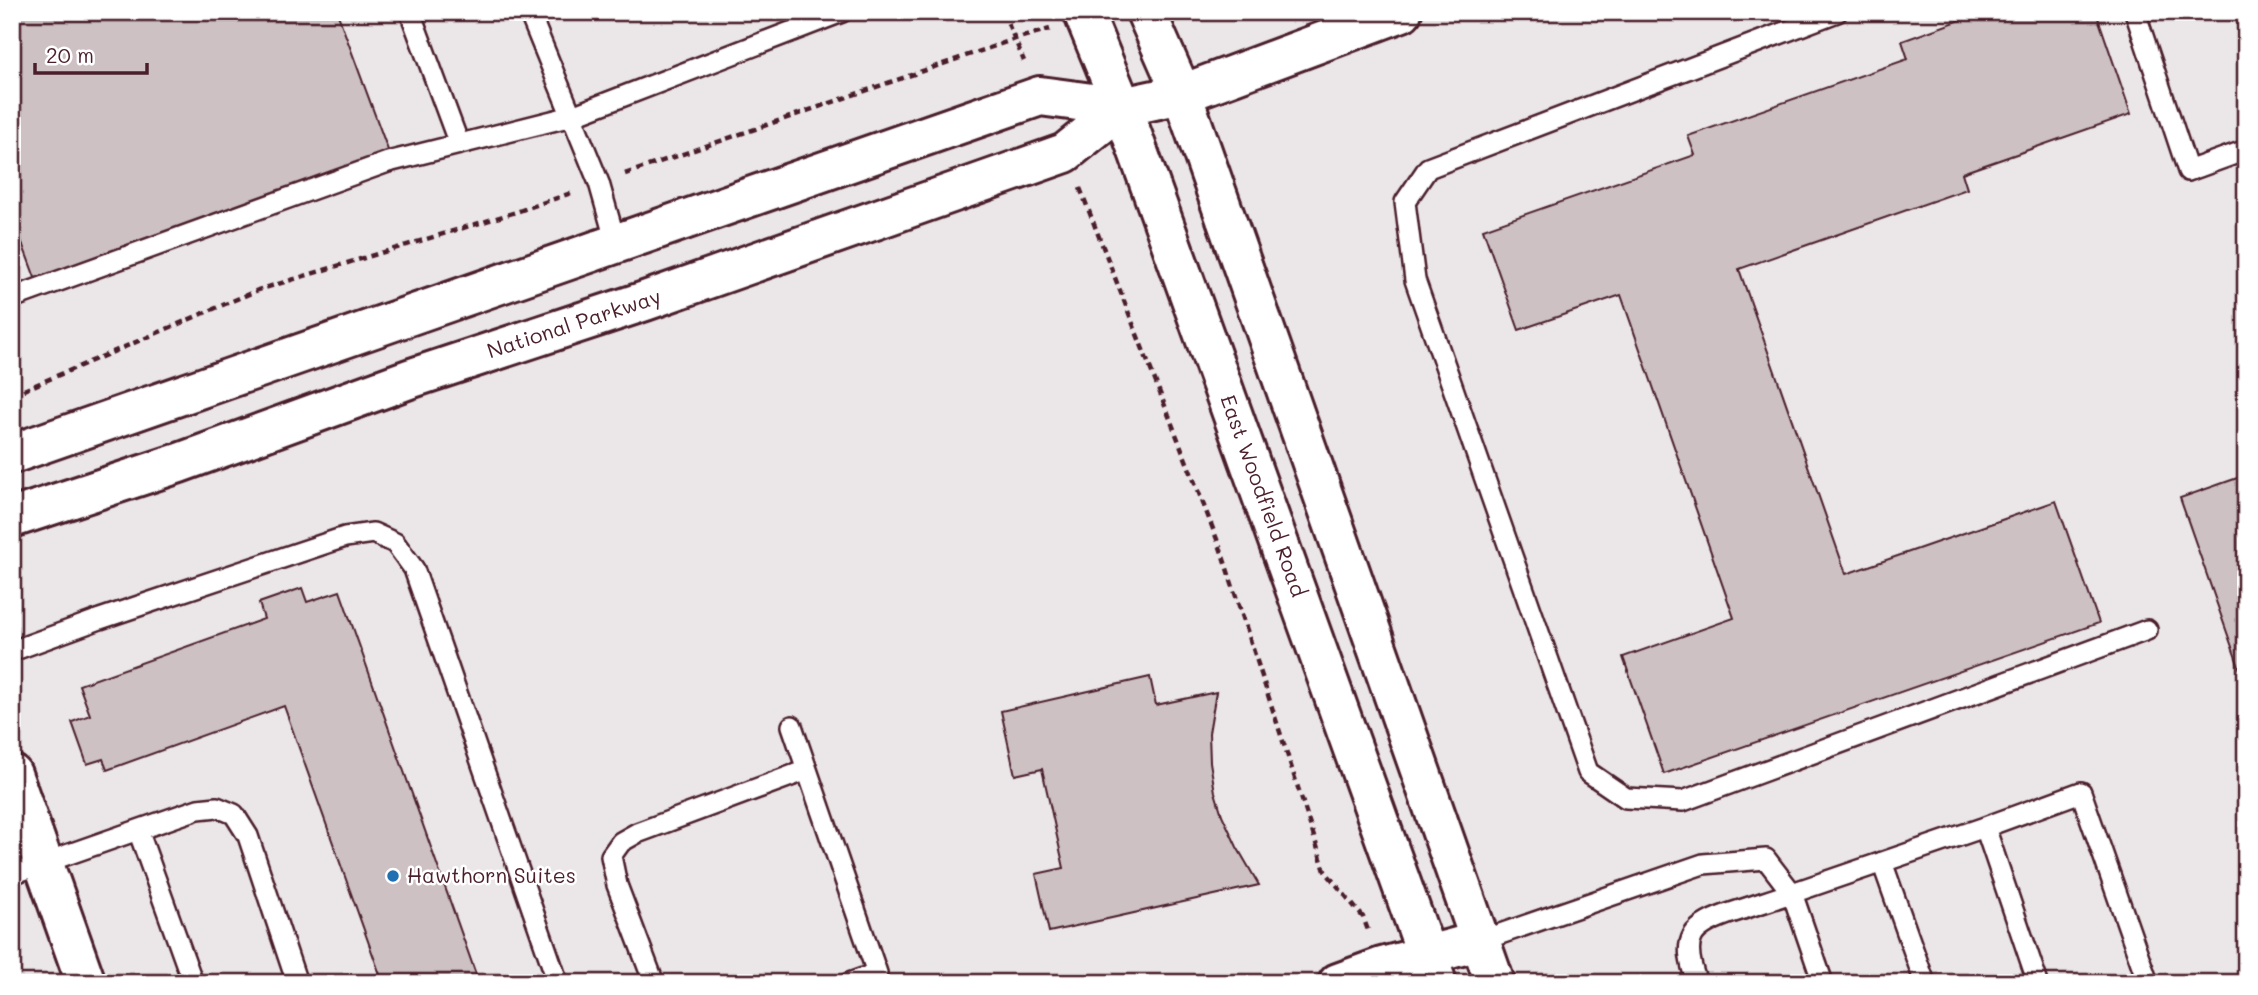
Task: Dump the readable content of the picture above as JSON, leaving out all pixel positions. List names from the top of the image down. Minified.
{"streets":{"street":["National Parkway","East Woodfield Road"]},"crossings":[["National Parkway","East Woodfield Road"]],"places":["Hawthorn Suites"],"scale_bar":"20 m"}
